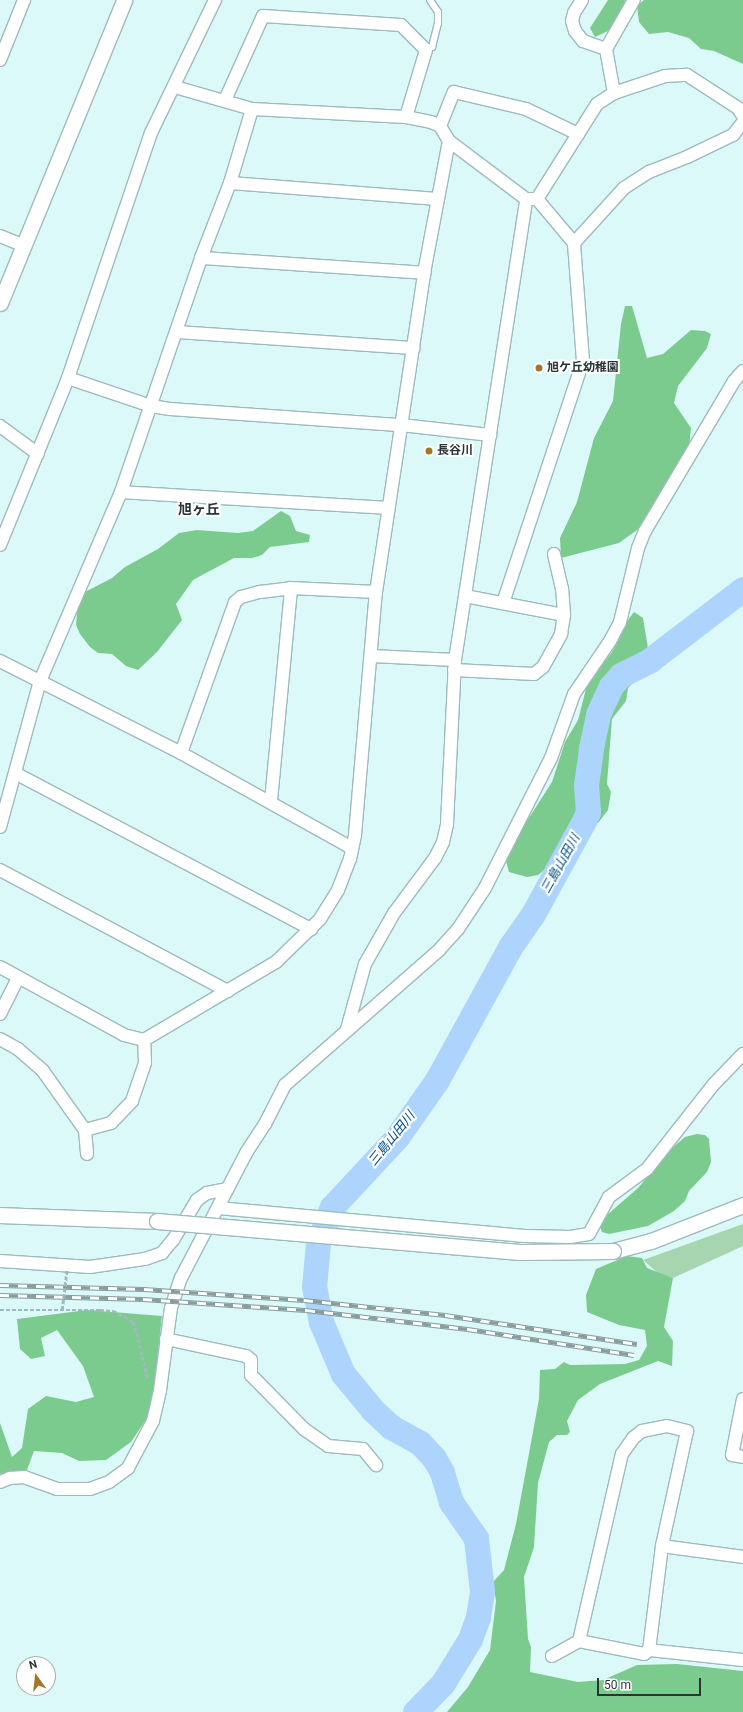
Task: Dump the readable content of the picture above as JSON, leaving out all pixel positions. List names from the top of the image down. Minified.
{"districts":["旭ヶ丘"],"water":["三島山田川"],"places":["旭ケ丘幼稚園","長谷川"],"scale_bar":"50 m","north":"top"}
